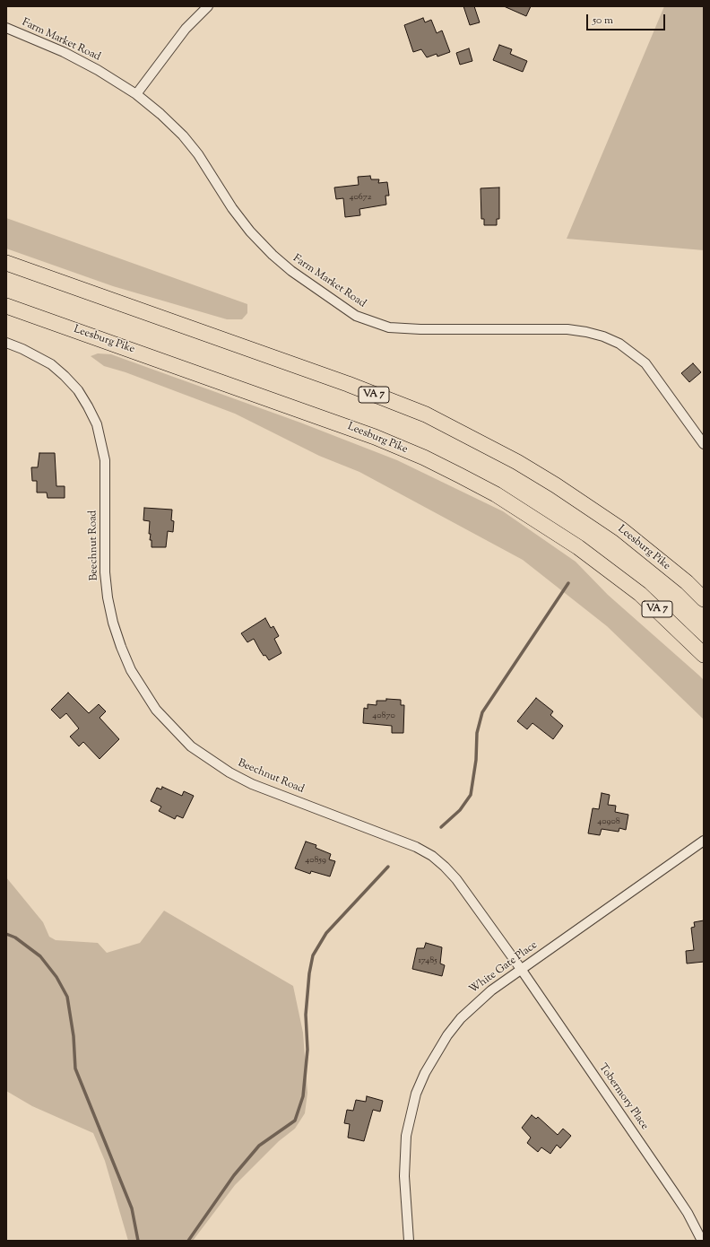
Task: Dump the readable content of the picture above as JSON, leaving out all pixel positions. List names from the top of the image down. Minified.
{"streets":{"highway":["Leesburg Pike","VA 7"],"street":["Farm Market Road","Beechnut Road","White Gate Place","Tobermory Place"]},"crossings":[["Beechnut Road","White Gate Place"],["Beechnut Road","Tobermory Place"],["White Gate Place","Tobermory Place"]],"house_numbers":["40672","40870","40908","40859","17485"],"scale_bar":"50 m"}
